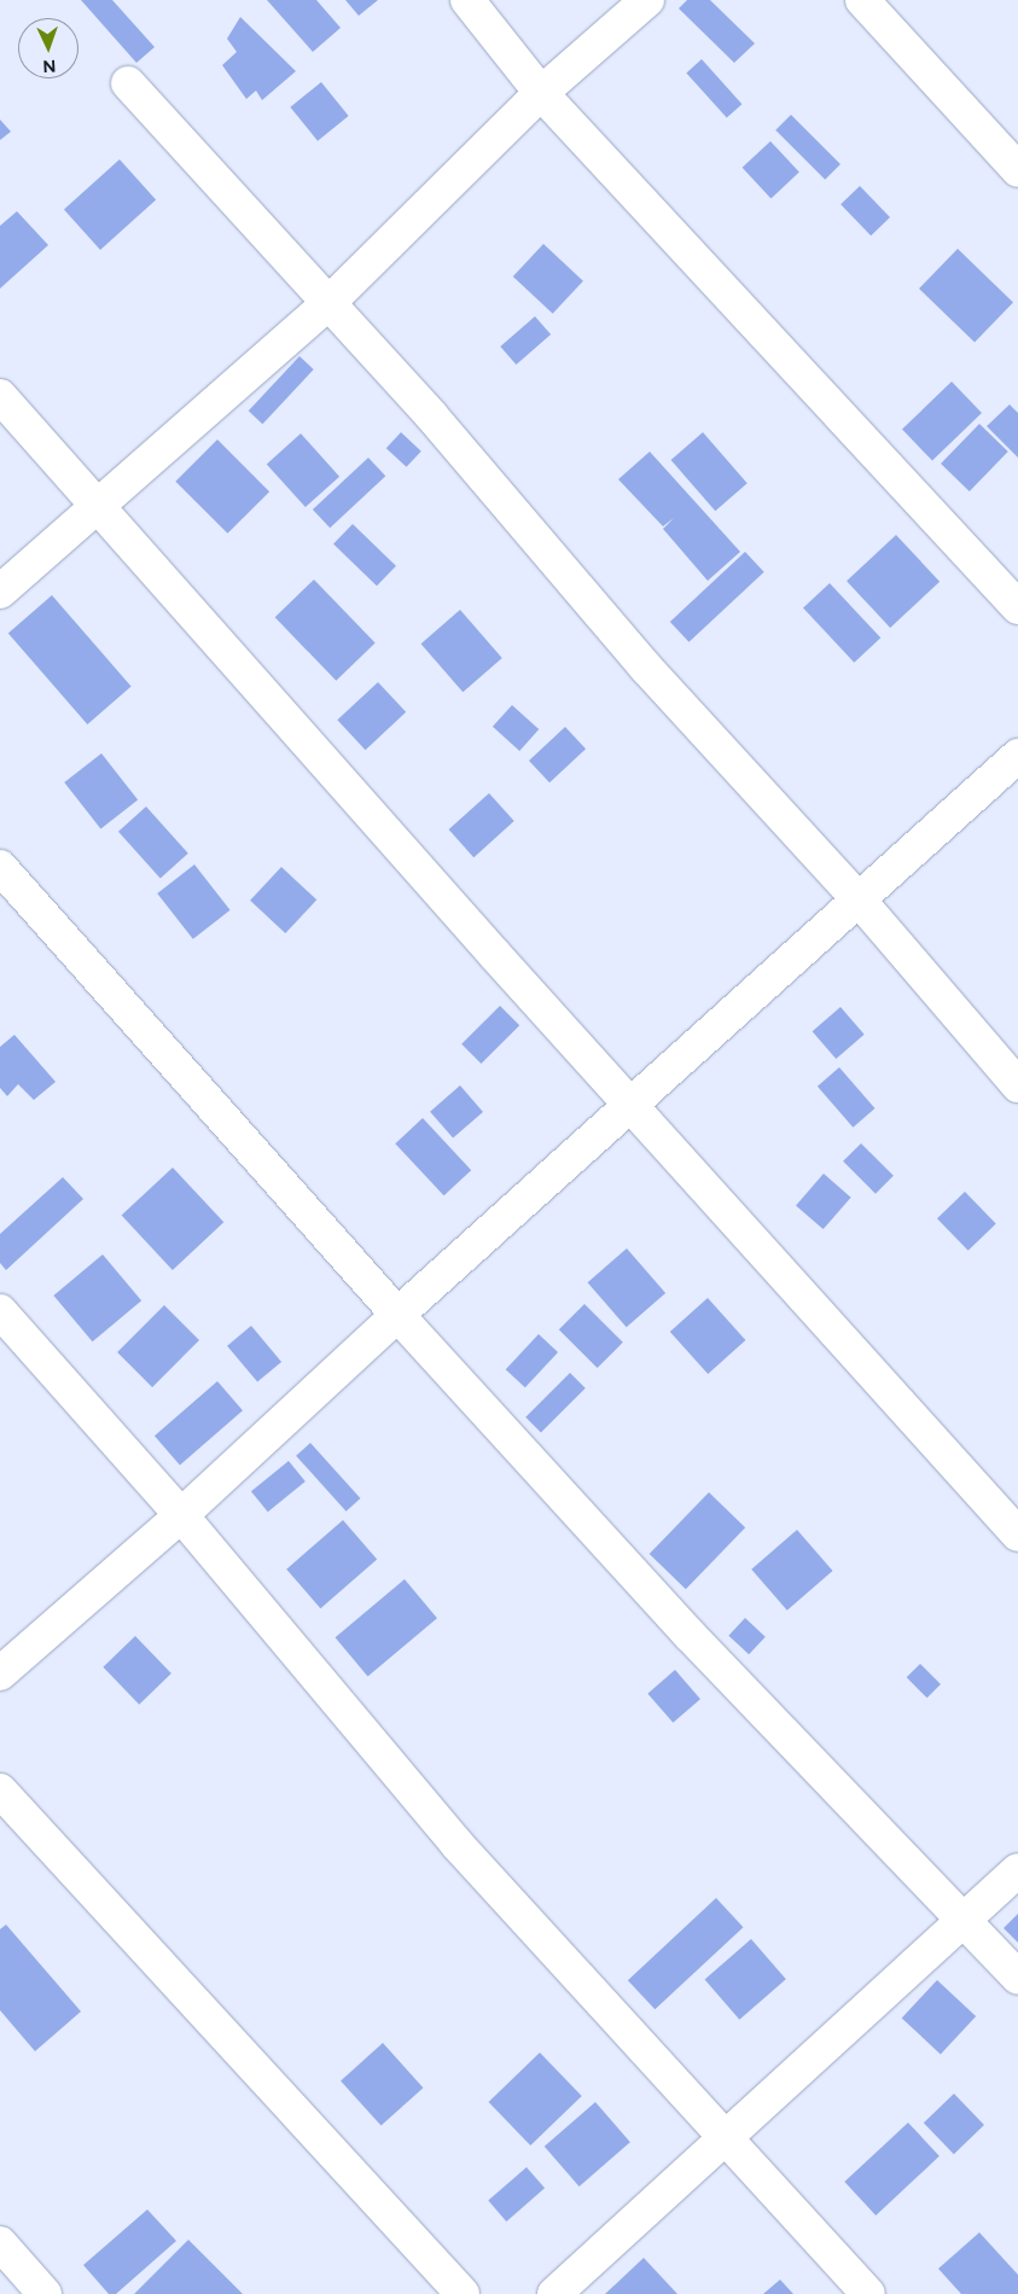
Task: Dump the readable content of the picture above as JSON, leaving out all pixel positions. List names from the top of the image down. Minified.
{"north":"bottom"}
